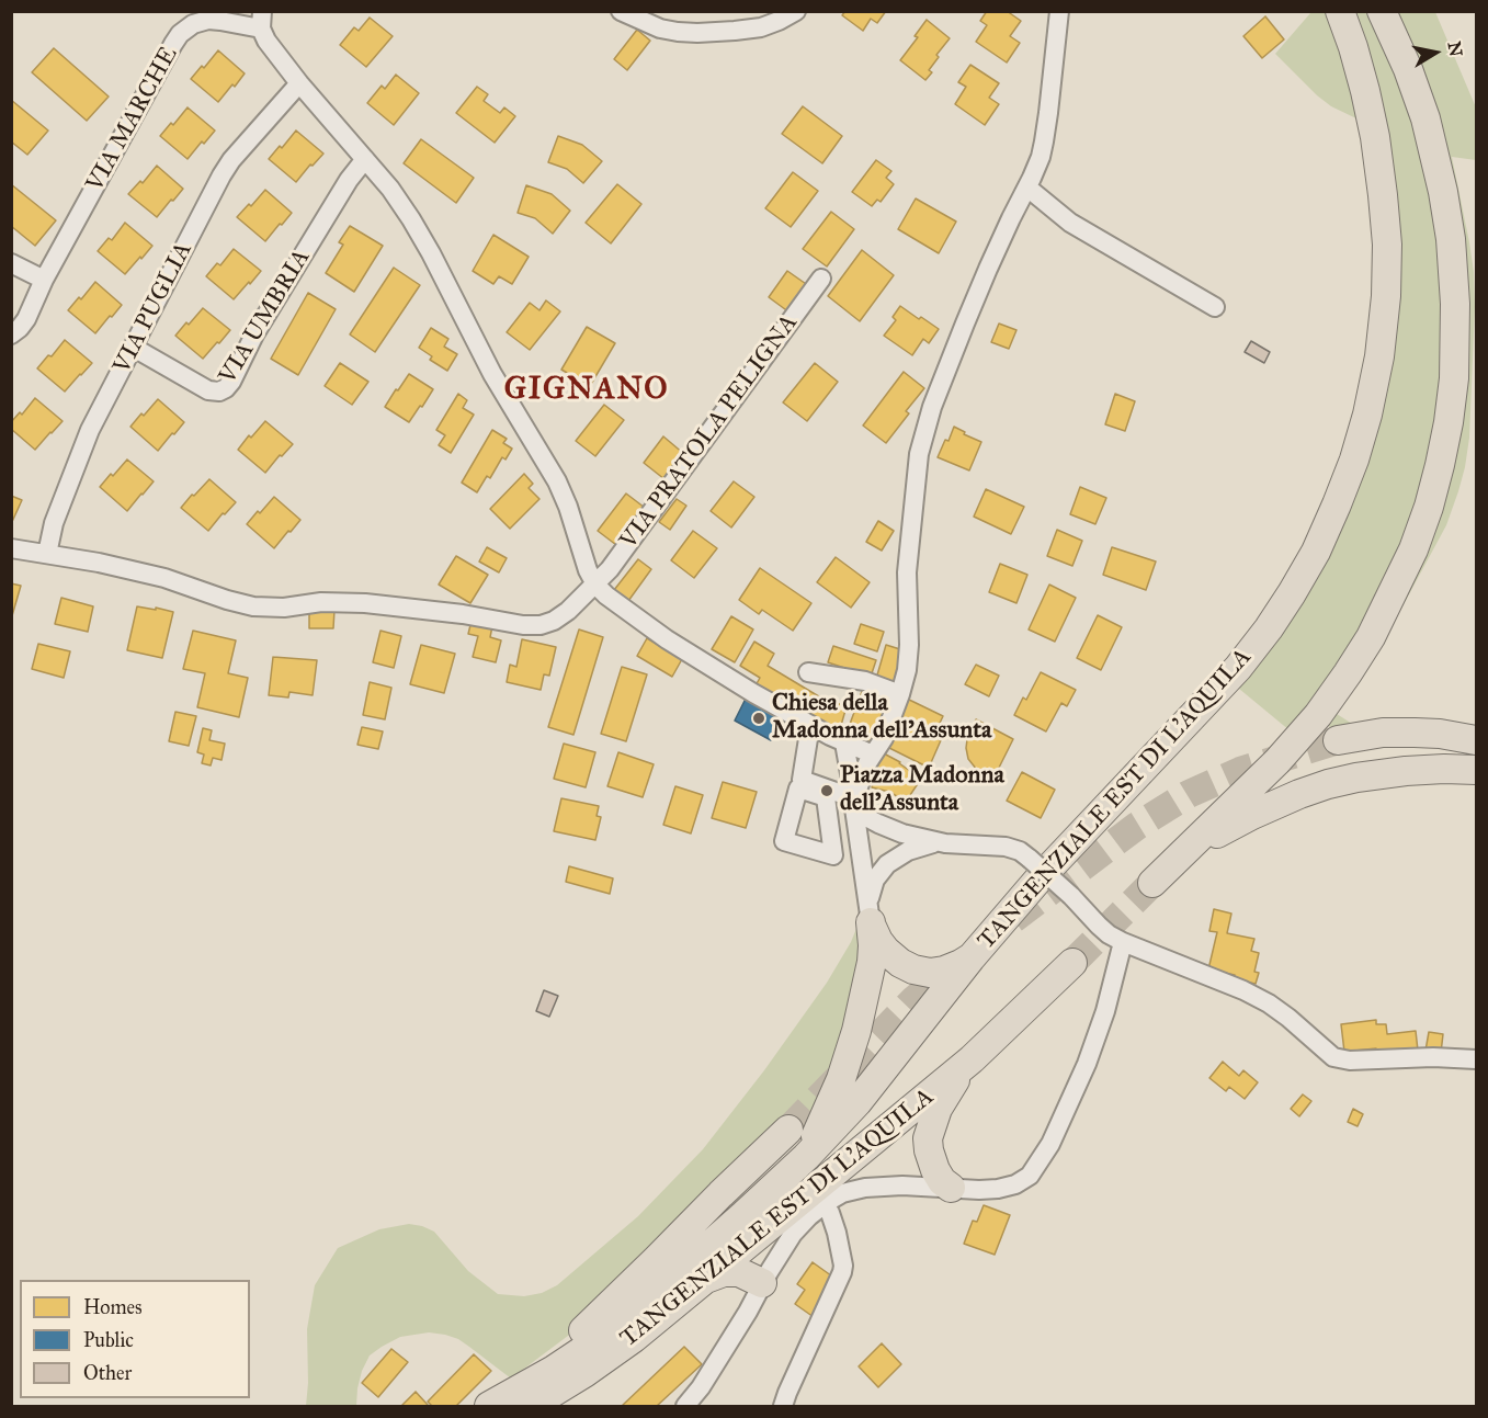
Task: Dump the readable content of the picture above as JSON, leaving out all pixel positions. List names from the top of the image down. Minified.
{"streets":{"highway":["TANGENZIALE EST DI L'AQUILA"],"street":["VIA MARCHE","VIA PUGLIA","VIA UMBRIA","VIA PRATOLA PELIGNA"]},"crossings":[["VIA PUGLIA","VIA UMBRIA"],["VIA PUGLIA","VIA PRATOLA PELIGNA"]],"districts":["GIGNANO"],"places":["Chiesa della Madonna dell'Assunta","Piazza Madonna dell'Assunta"],"legend":["Homes","Public","Other"],"north":"right"}
